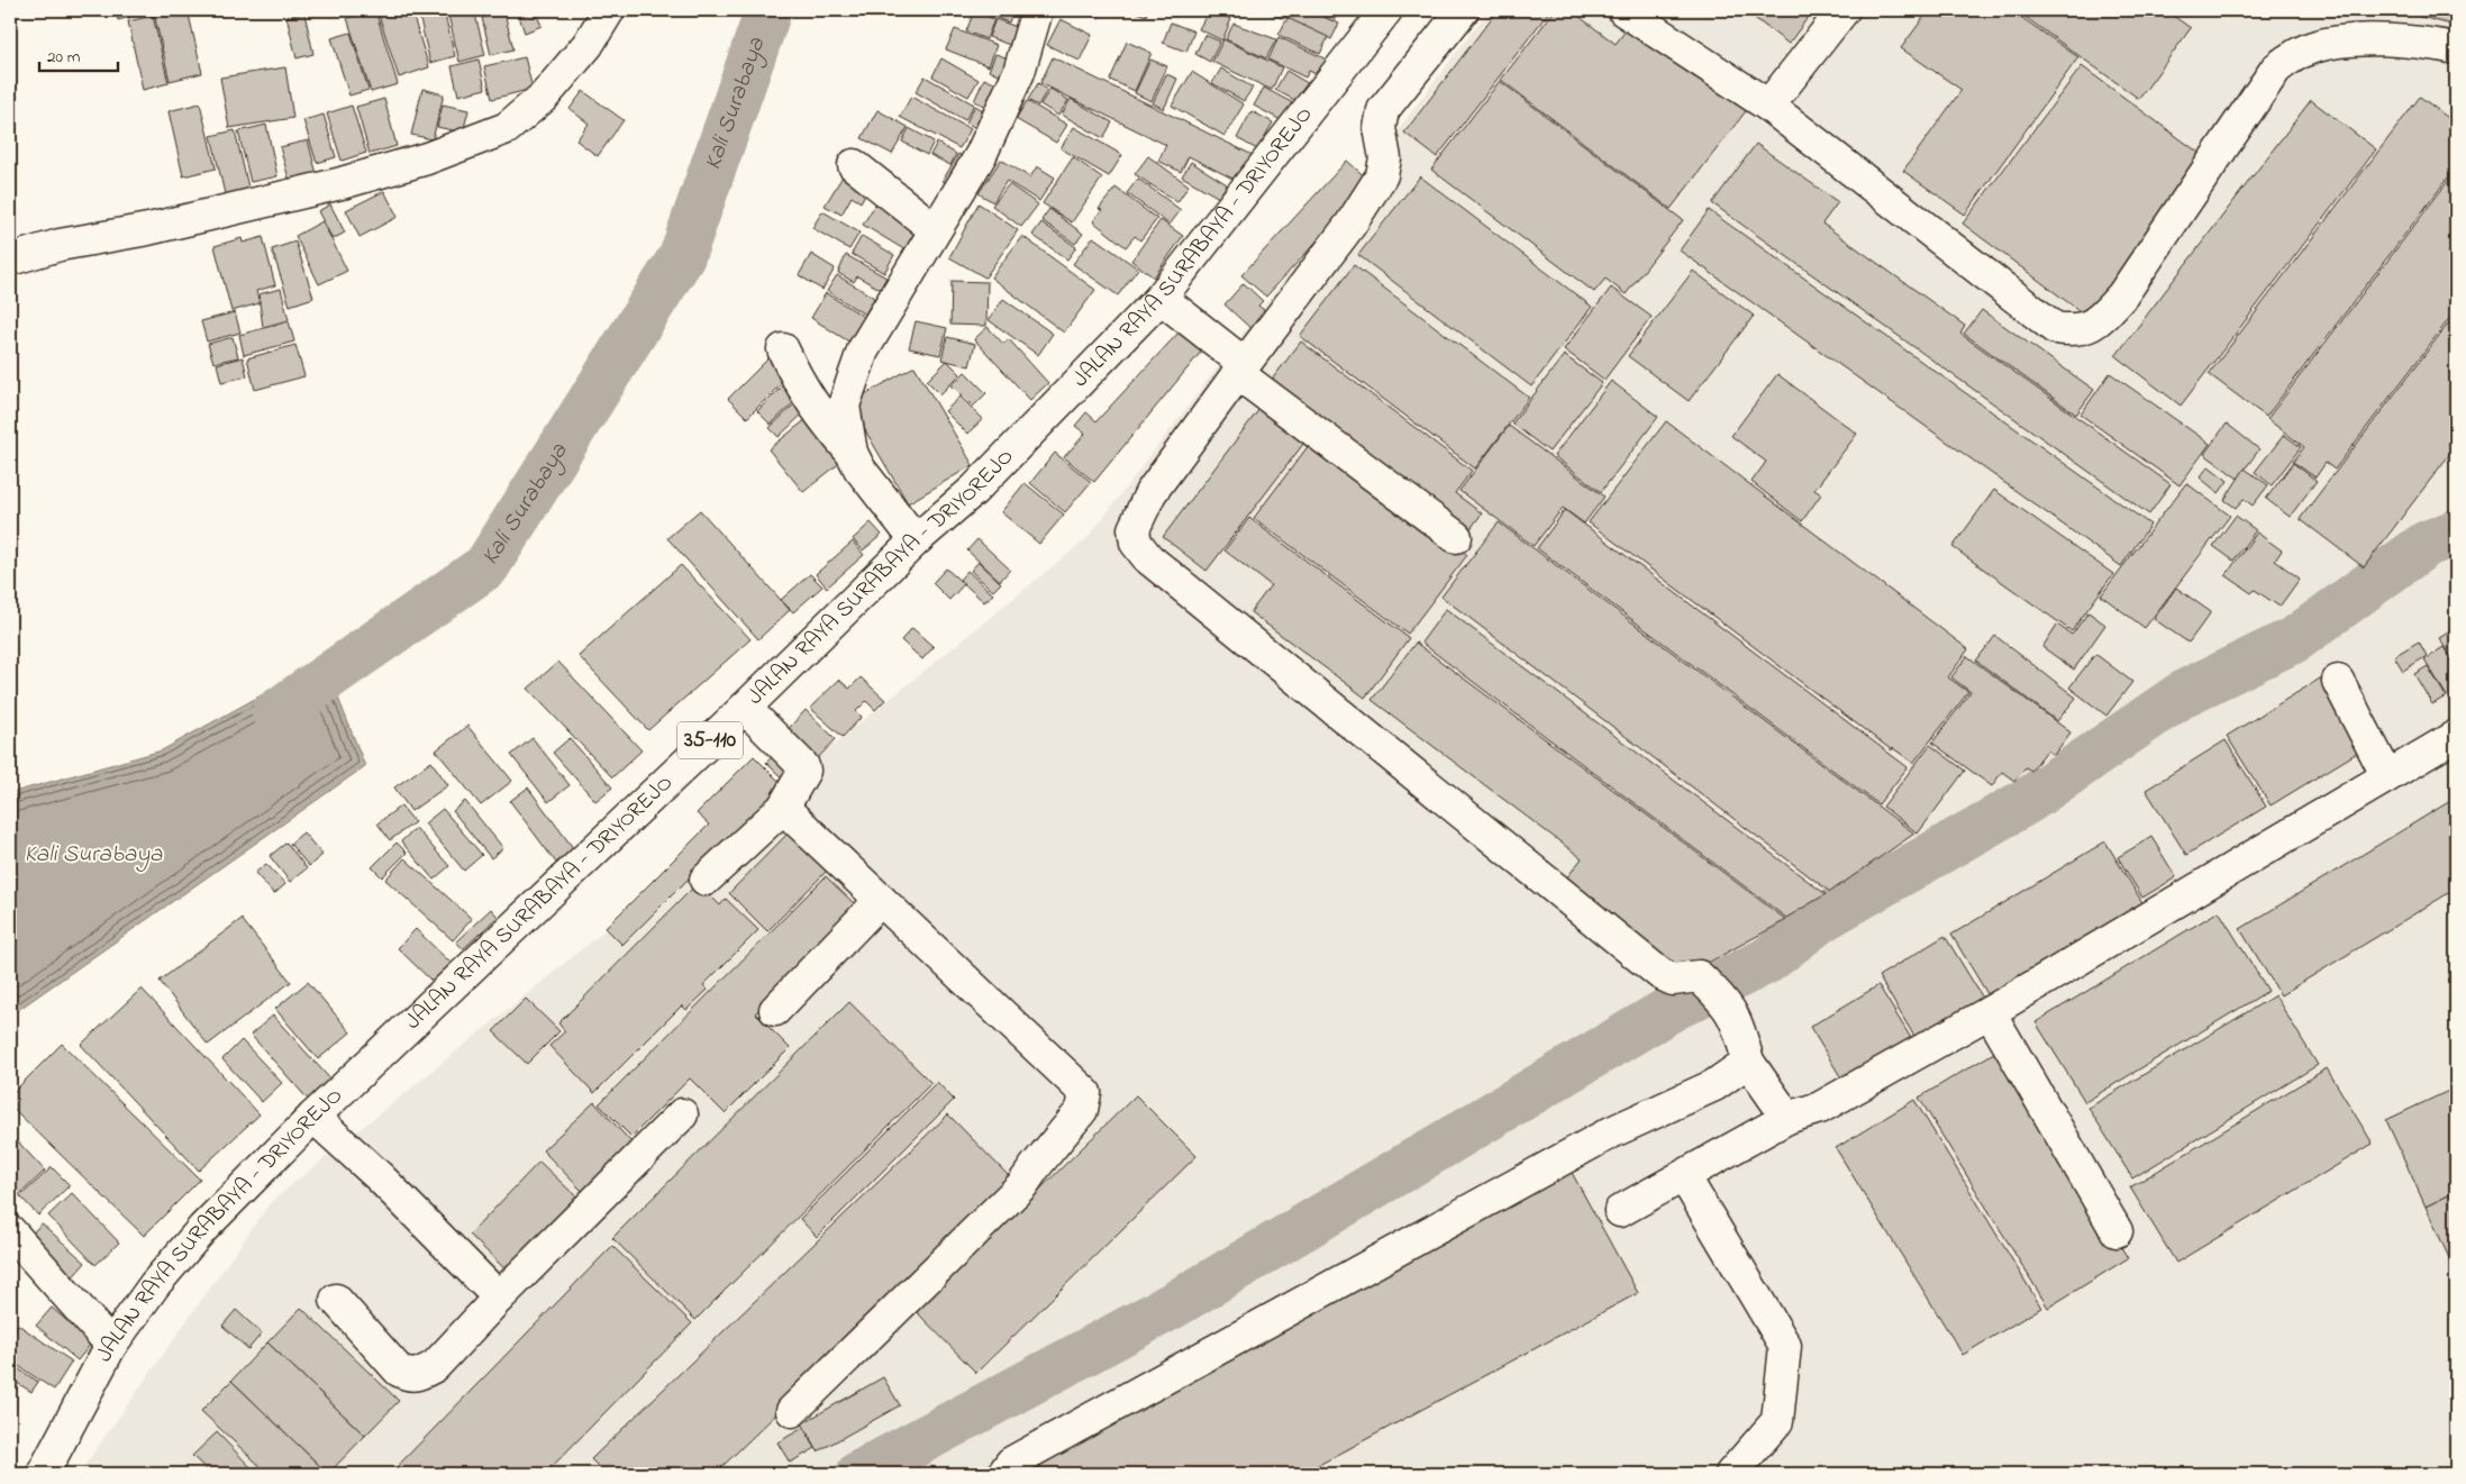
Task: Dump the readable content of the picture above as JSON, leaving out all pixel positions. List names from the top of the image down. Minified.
{"streets":{"main road":["JALAN RAYA SURABAYA - DRIYOREJO","35-110"]},"water":["Kali Surabaya"],"scale_bar":"20 m"}
